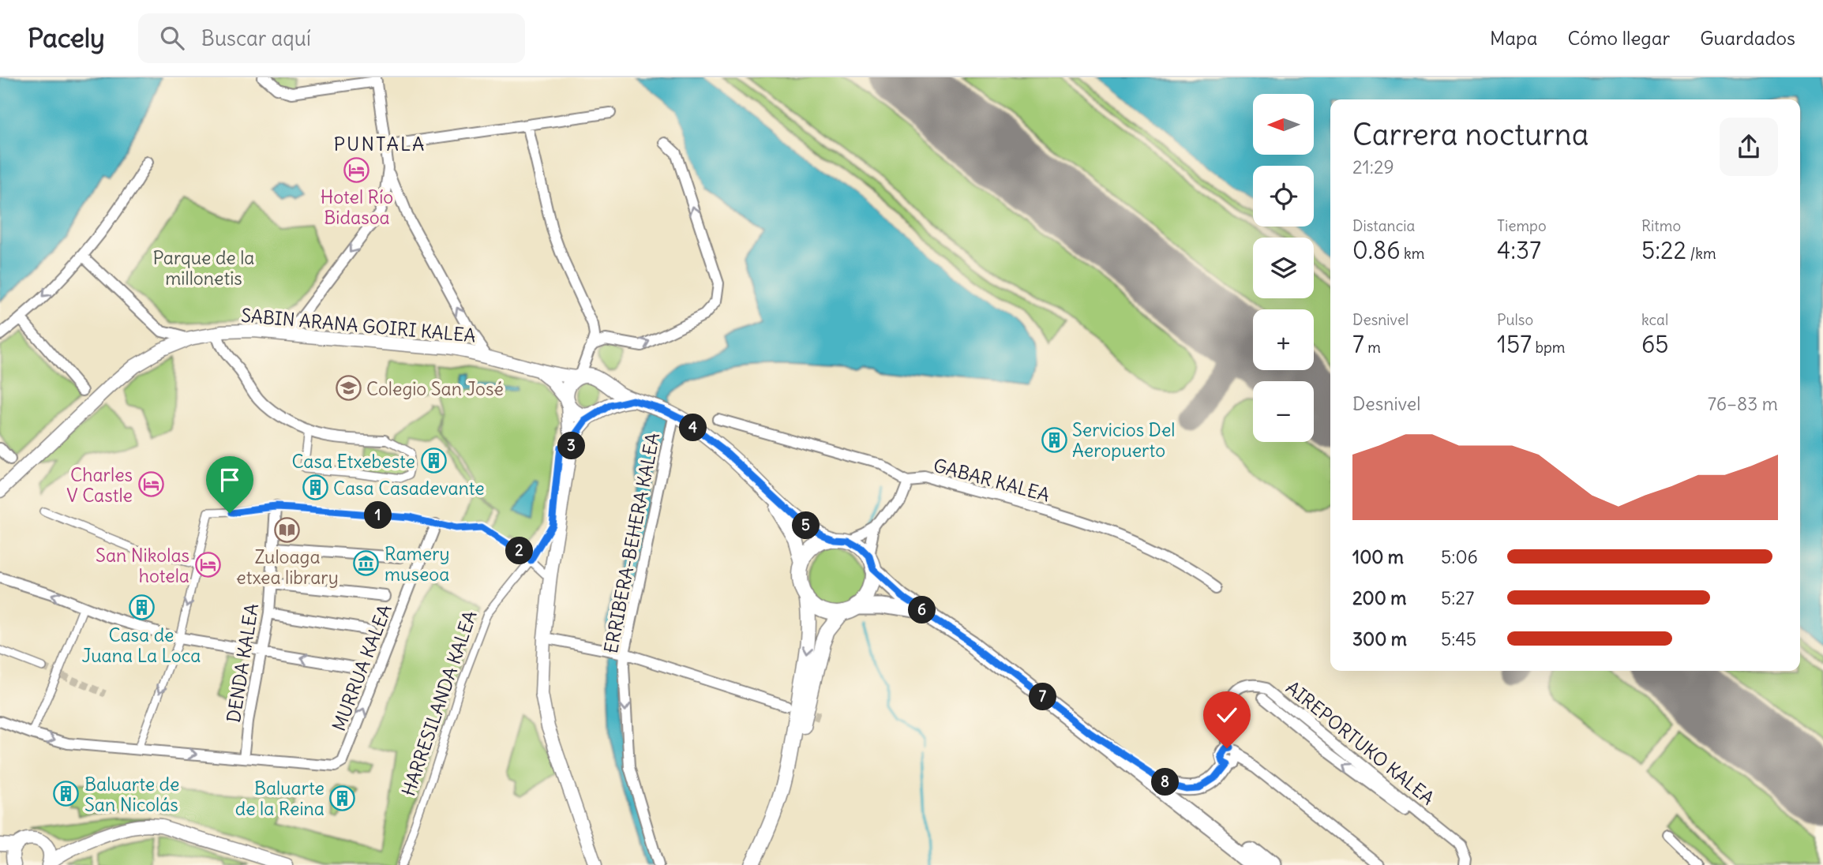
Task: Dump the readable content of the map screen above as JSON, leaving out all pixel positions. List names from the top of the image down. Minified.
{"streets":{"street":["SABIN ARANA GOIRI KALEA","GABAR KALEA","ERRIBERA-BEHERA KALEA","DENDA KALEA","MURRUA KALEA","HARRESILANDA KALEA","AIREPORTUKO KALEA"]},"crossings":[["DENDA KALEA","MURRUA KALEA"]],"one_way":["MURRUA KALEA"],"districts":["PUNTALA"],"parks":["Parque de la millonetis"],"places":{"hotel":["Hotel Río Bidasoa","Charles V Castle","San Nikolas hotela"],"school or university":["Colegio San José"],"building":["Servicios Del Aeropuerto","Casa Etxebeste","Casa Casadevante","Casa de Juana La Loca","Baluarte de San Nicolás","Baluarte de la Reina"],"library":["Zuloaga etxea library"],"museum":["Ramery museoa"]},"north":"left","page":{"header":"Pacely","search":"Buscar aquí","nav":["Mapa","Cómo llegar","Guardados"],"map_buttons":["+","−"],"heading":["Carrera nocturna","21:29"],"stats":[["Distancia","0.86 km"],["Tiempo","4:37"],["Ritmo","5:22 /km"],["Desnivel","7 m"],["Pulso","157 bpm"],["kcal","65"]],"chart":["Desnivel","76–83 m"],"pins":["4","3","1","5","2","6","7","8"],"list":[{"name":"100 m","note":"5:06"},{"name":"200 m","note":"5:27"},{"name":"300 m","note":"5:45"}]}}
